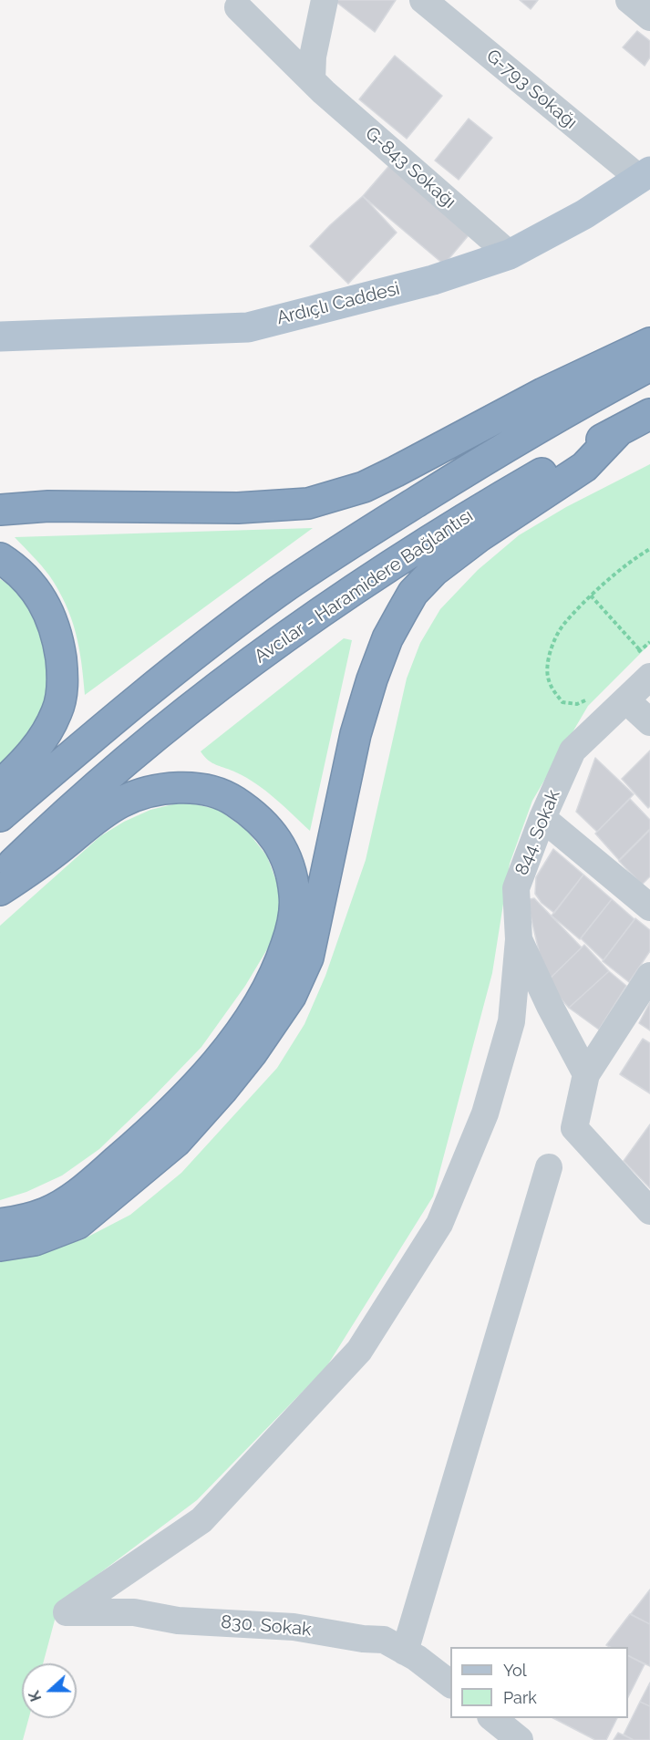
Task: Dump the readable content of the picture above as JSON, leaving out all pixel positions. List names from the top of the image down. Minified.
{"streets":{"highway":["Avcılar - Haramidere Bağlantısı"],"main road":["Ardıçlı Caddesi"],"street":["G-793 Sokağı","G-843 Sokağı","844. Sokak","830. Sokak"]},"crossings":[["G-793 Sokağı","Ardıçlı Caddesi"],["G-843 Sokağı","Ardıçlı Caddesi"],["844. Sokak","830. Sokak"]],"legend":["Yol","Park"],"north":"left"}
